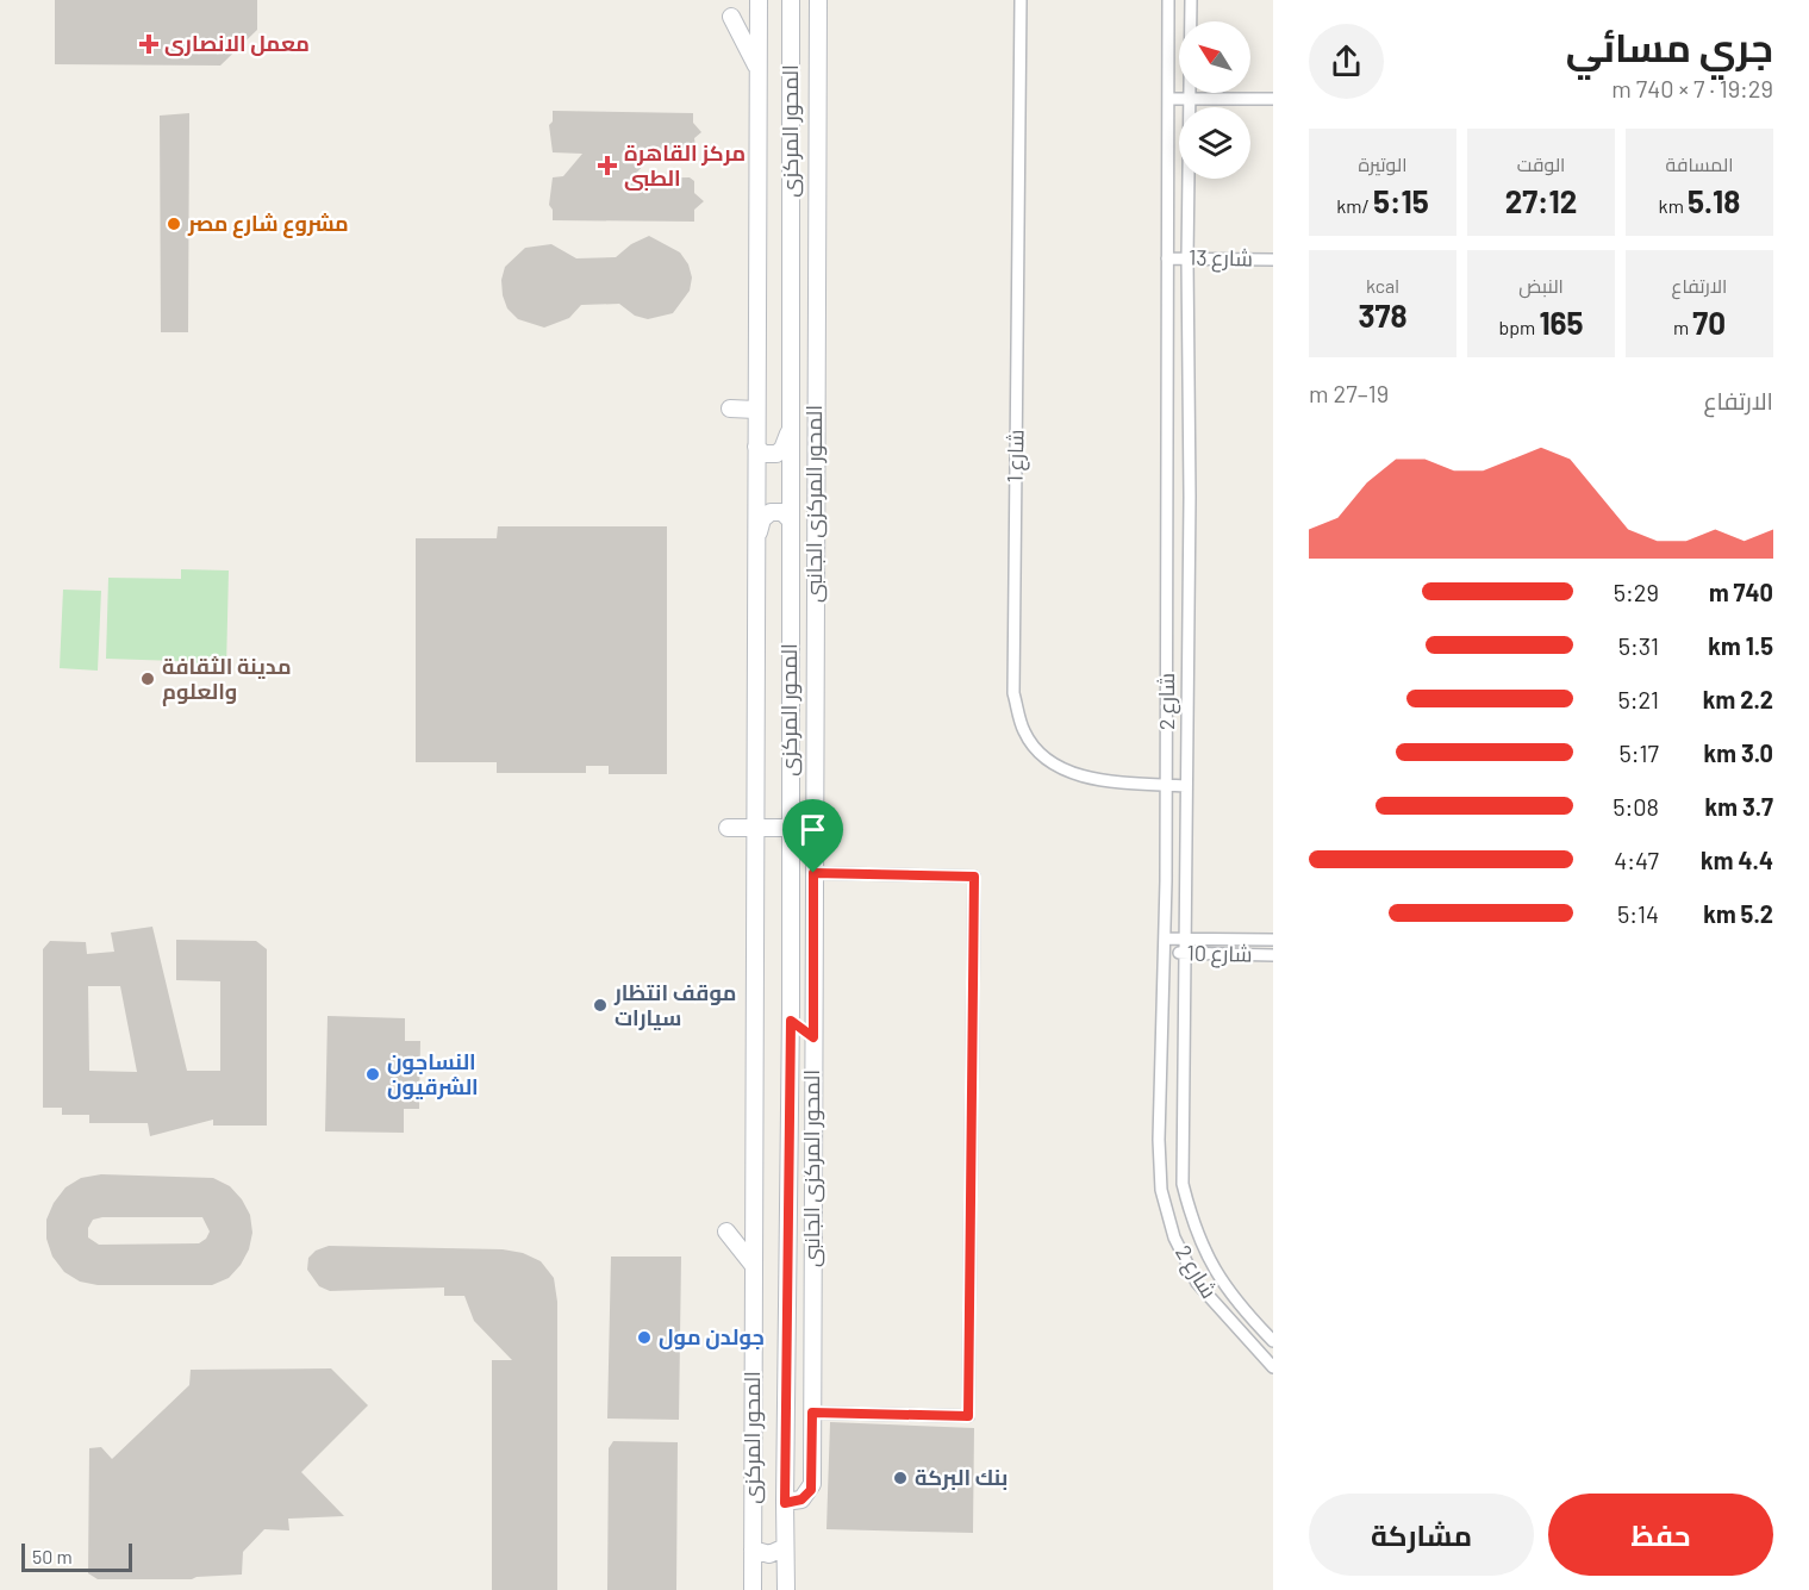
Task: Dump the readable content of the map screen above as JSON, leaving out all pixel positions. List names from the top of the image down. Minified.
{"streets":{"main road":["المحور المركزى","المحور المركزى الجانبى"],"street":["شارع 13","شارع 1","شارع 2","شارع 10"]},"crossings":[["المحور المركزى","المحور المركزى الجانبى"],["شارع 13","شارع 2"],["شارع 1","شارع 2"],["شارع 2","شارع 10"]],"places":{"health":["معمل الانصارى","مركز القاهرة الطبى"],"other":["مشروع شارع مصر","مدينة الثقافة والعلوم","موقف انتظار سيارات","النساجون الشرقيون","جولدن مول","بنك البركة"]},"scale_bar":"50 m","north":"top left","page":{"heading":["جري مسائي","19:29 · 7 × 740 m"],"stats":[["المسافة","5.18 km"],["الوقت","27:12"],["الوتيرة","5:15 /km"],["الارتفاع","70 m"],["النبض","165 bpm"],["kcal","378"]],"chart":["الارتفاع","19–27 m"],"list":[{"name":"740 m","note":"5:29"},{"name":"1.5 km","note":"5:31"},{"name":"2.2 km","note":"5:21"},{"name":"3.0 km","note":"5:17"},{"name":"3.7 km","note":"5:08"},{"name":"4.4 km","note":"4:47"},{"name":"5.2 km","note":"5:14"}],"buttons":["حفظ","مشاركة"],"scale":"50 m"}}
